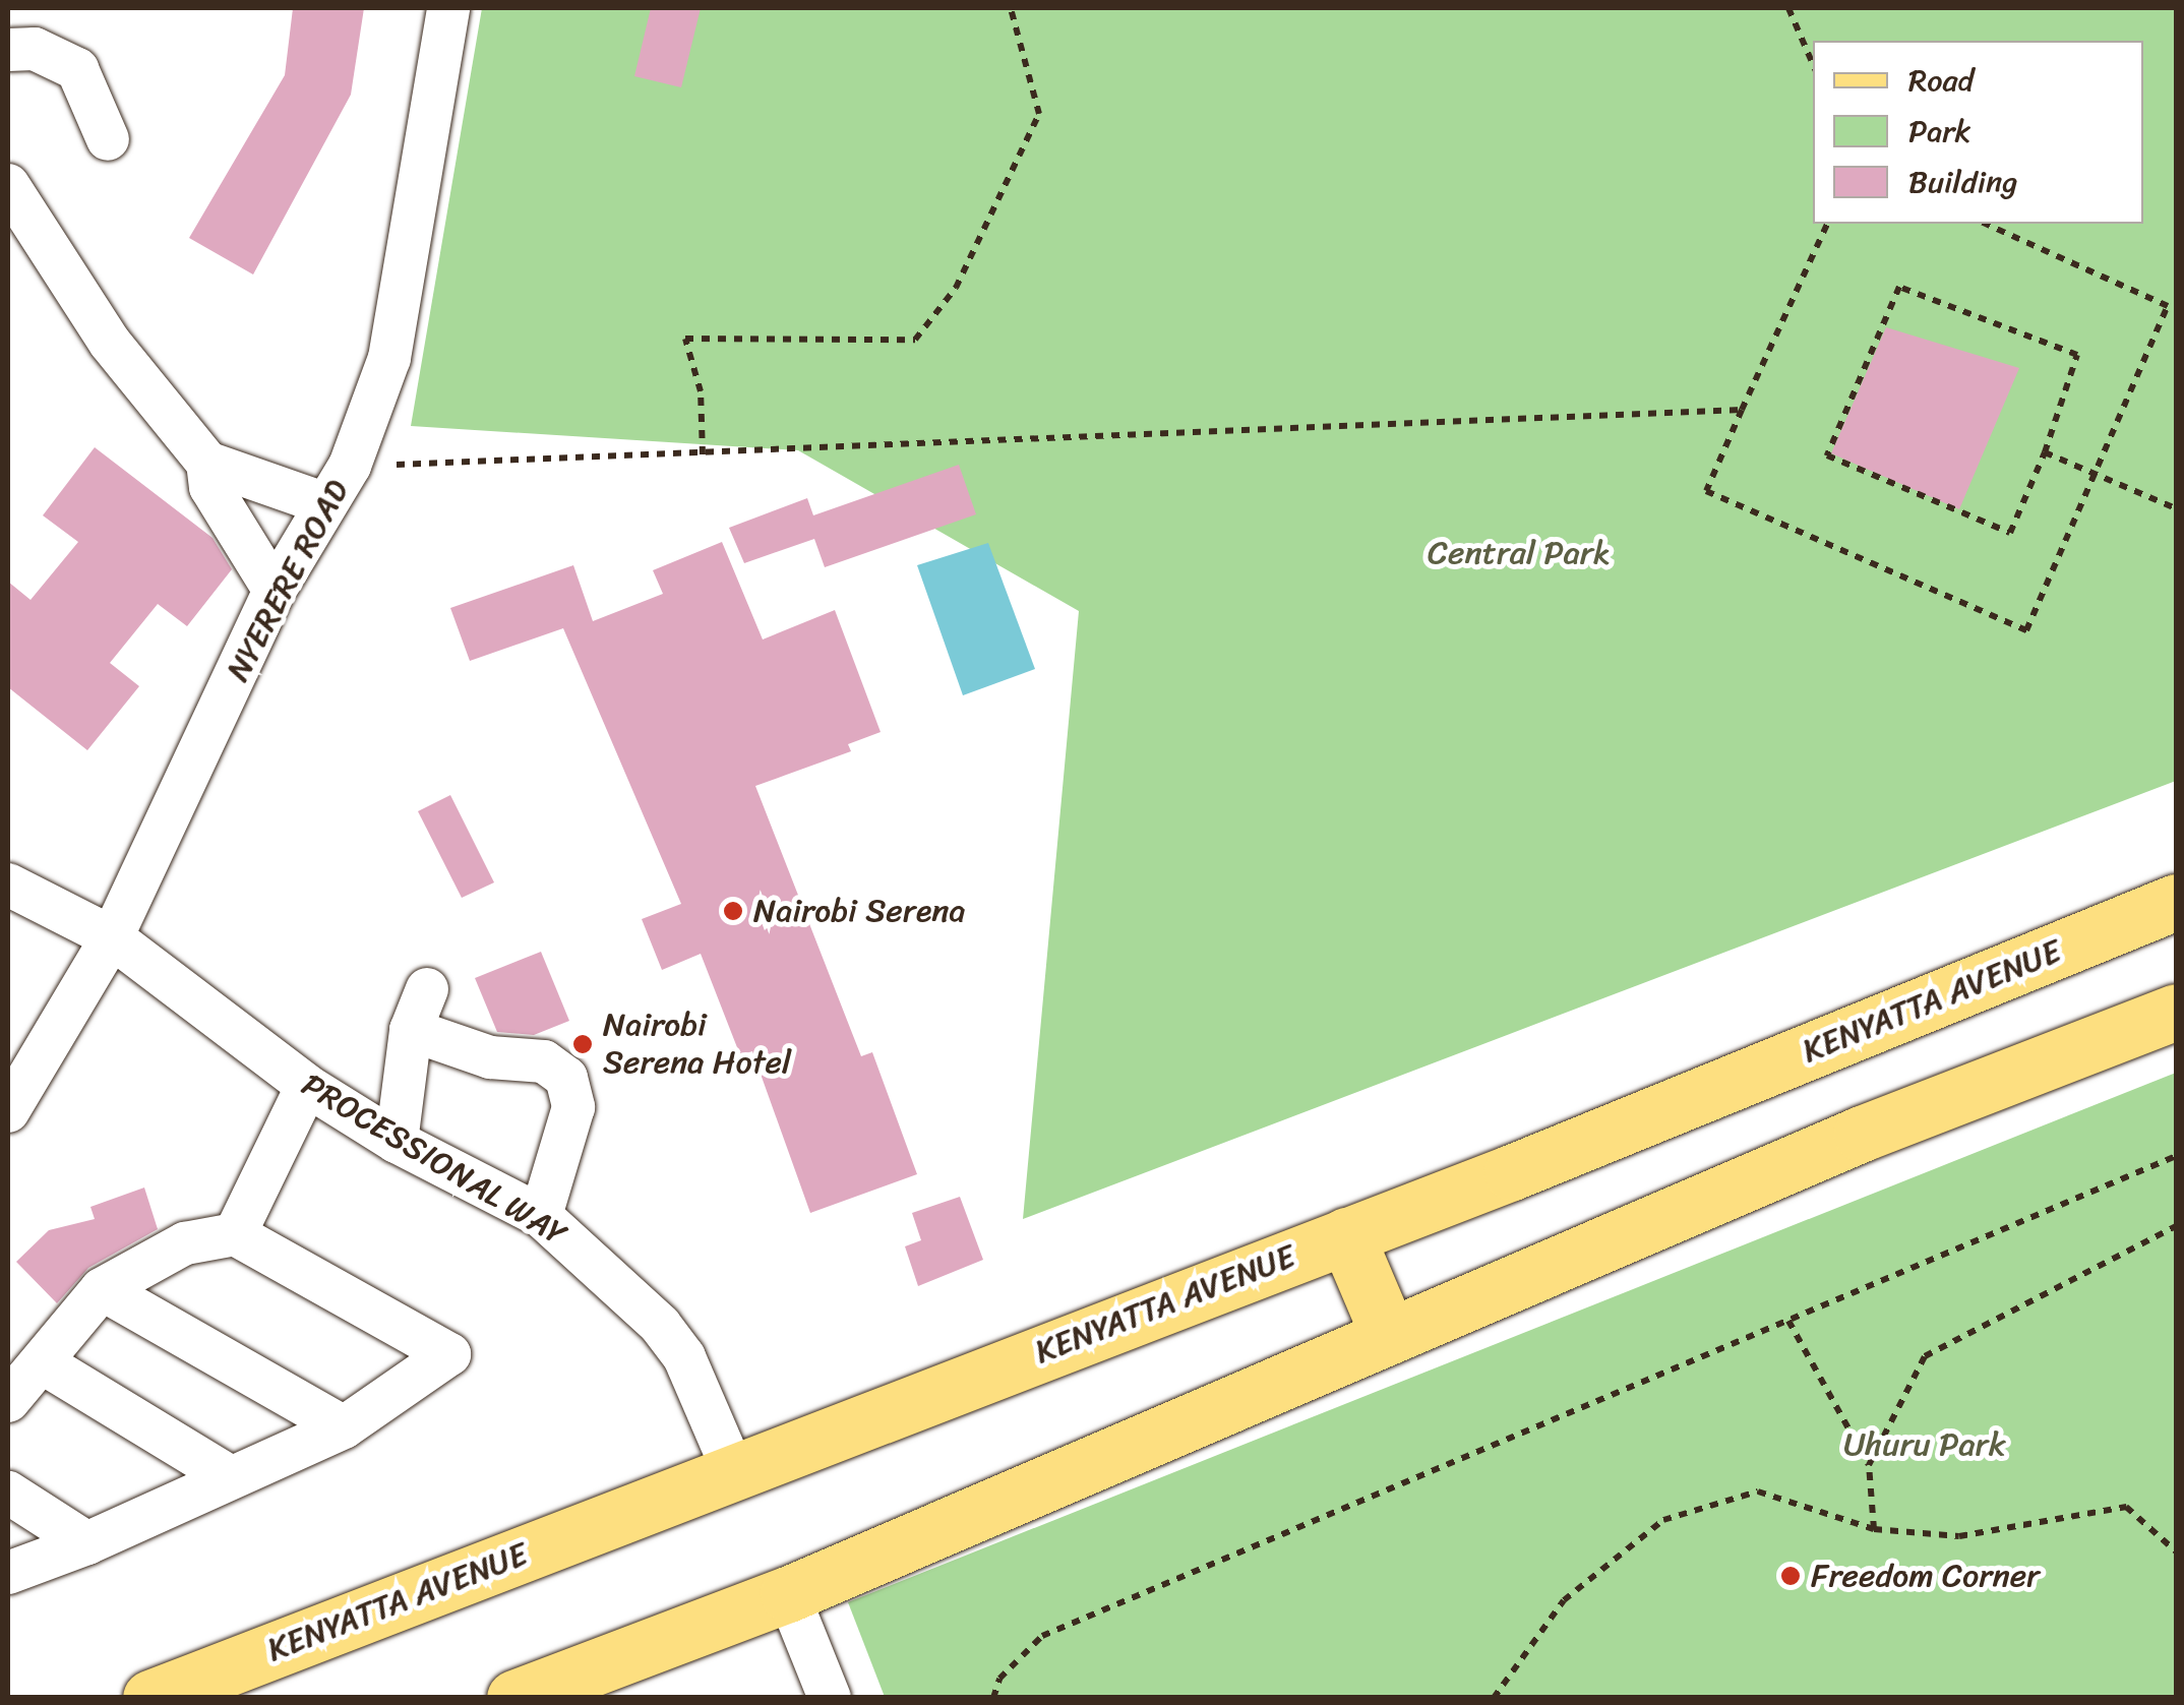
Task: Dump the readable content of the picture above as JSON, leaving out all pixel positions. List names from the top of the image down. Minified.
{"streets":{"main road":["KENYATTA AVENUE"],"street":["NYERERE ROAD","PROCESSIONAL WAY"]},"crossings":[["NYERERE ROAD","PROCESSIONAL WAY"],["KENYATTA AVENUE","PROCESSIONAL WAY"]],"parks":["Central Park","Uhuru Park"],"places":["Nairobi Serena","Nairobi Serena Hotel","Freedom Corner"],"legend":["Road","Park","Building"]}
